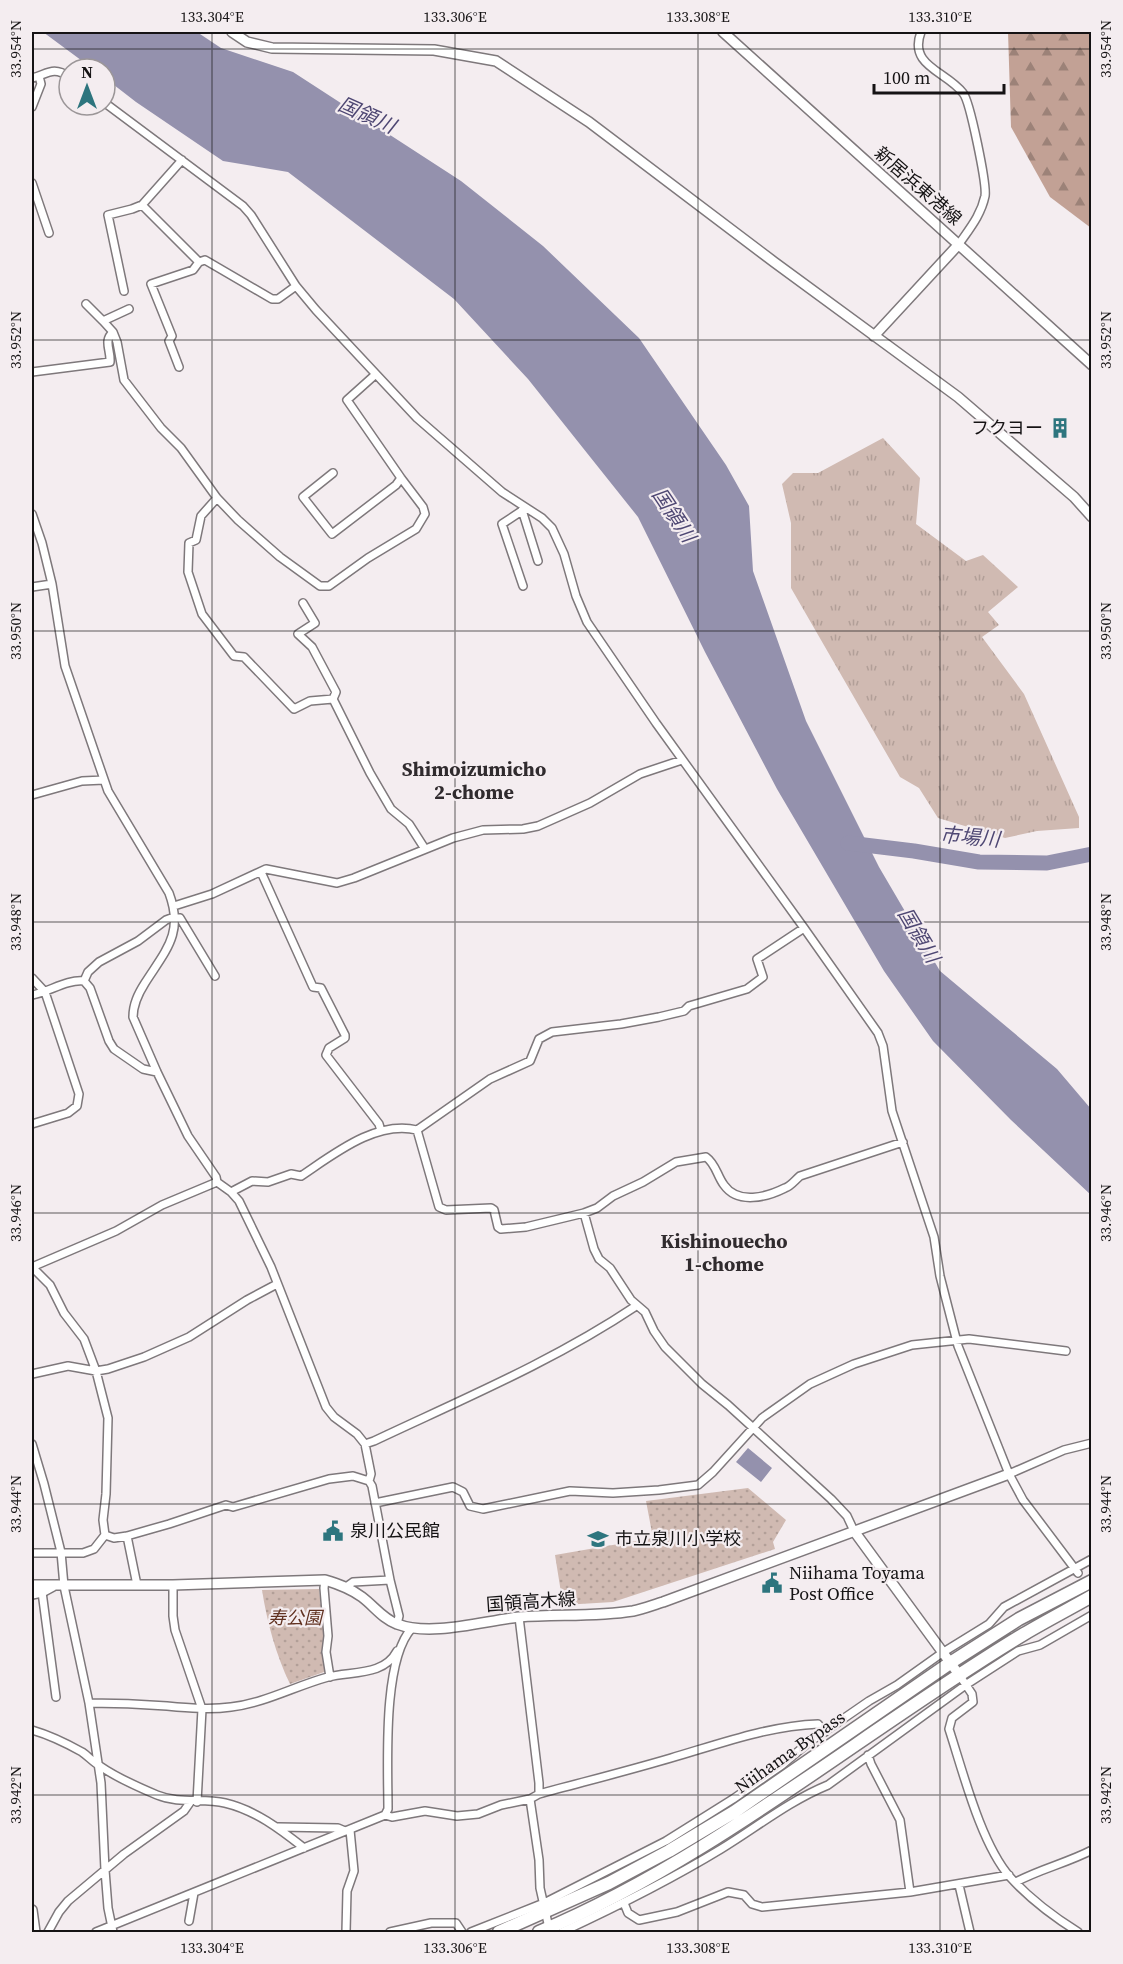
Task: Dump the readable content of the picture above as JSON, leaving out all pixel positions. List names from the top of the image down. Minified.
{"streets":{"highway":["Niihama Bypass"],"main road":["新居浜東港線","国領高木線"]},"districts":["Shimoizumicho 2-chome","Kishinouecho 1-chome"],"water":["国領川","市場川"],"parks":["寿公園"],"places":{"building":["フクヨー"],"public building":["泉川公民館","Niihama Toyama Post Office"],"school or university":["市立泉川小学校"]},"scale_bar":"100 m","north":"top","coordinates":["133.304°E","133.306°E","133.308°E","133.310°E","33.954°N","33.952°N","33.950°N","33.948°N","33.946°N","33.944°N","33.942°N"]}
